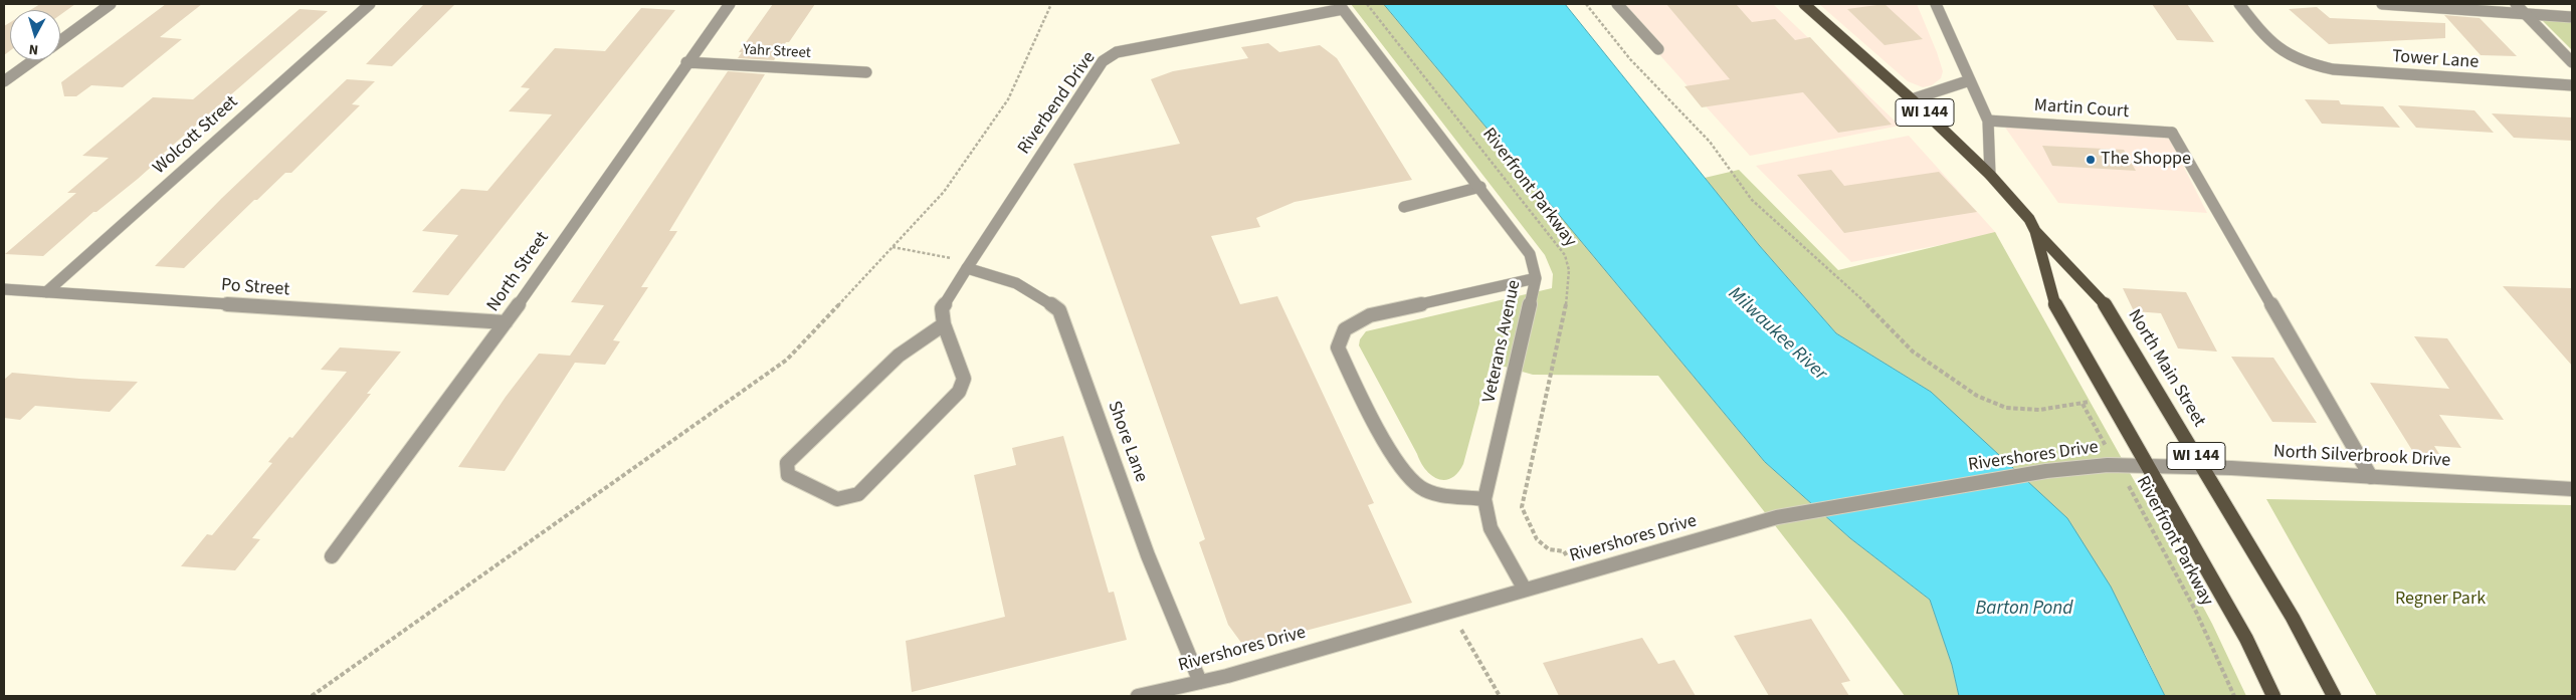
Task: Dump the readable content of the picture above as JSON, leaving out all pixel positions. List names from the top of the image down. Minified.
{"streets":{"main road":["WI 144","North Main Street"],"street":["Yahr Street","Tower Lane","Riverbend Drive","Martin Court","Wolcott Street","North Street","Po Street","Veterans Avenue","Shore Lane","Rivershores Drive","North Silverbrook Drive"],"path":["Riverfront Parkway"]},"crossings":[["Yahr Street","North Street"],["Riverbend Drive","Veterans Avenue"],["Riverbend Drive","Shore Lane"],["Martin Court","North Silverbrook Drive"],["Wolcott Street","Po Street"],["Riverfront Parkway","Rivershores Drive"],["North Street","Po Street"],["Veterans Avenue","Rivershores Drive"],["North Main Street","Rivershores Drive"],["North Main Street","North Silverbrook Drive"],["Shore Lane","Rivershores Drive"],["Rivershores Drive","North Silverbrook Drive"]],"water":["Milwaukee River","Barton Pond"],"parks":["Regner Park"],"places":["The Shoppe"],"north":"bottom"}
